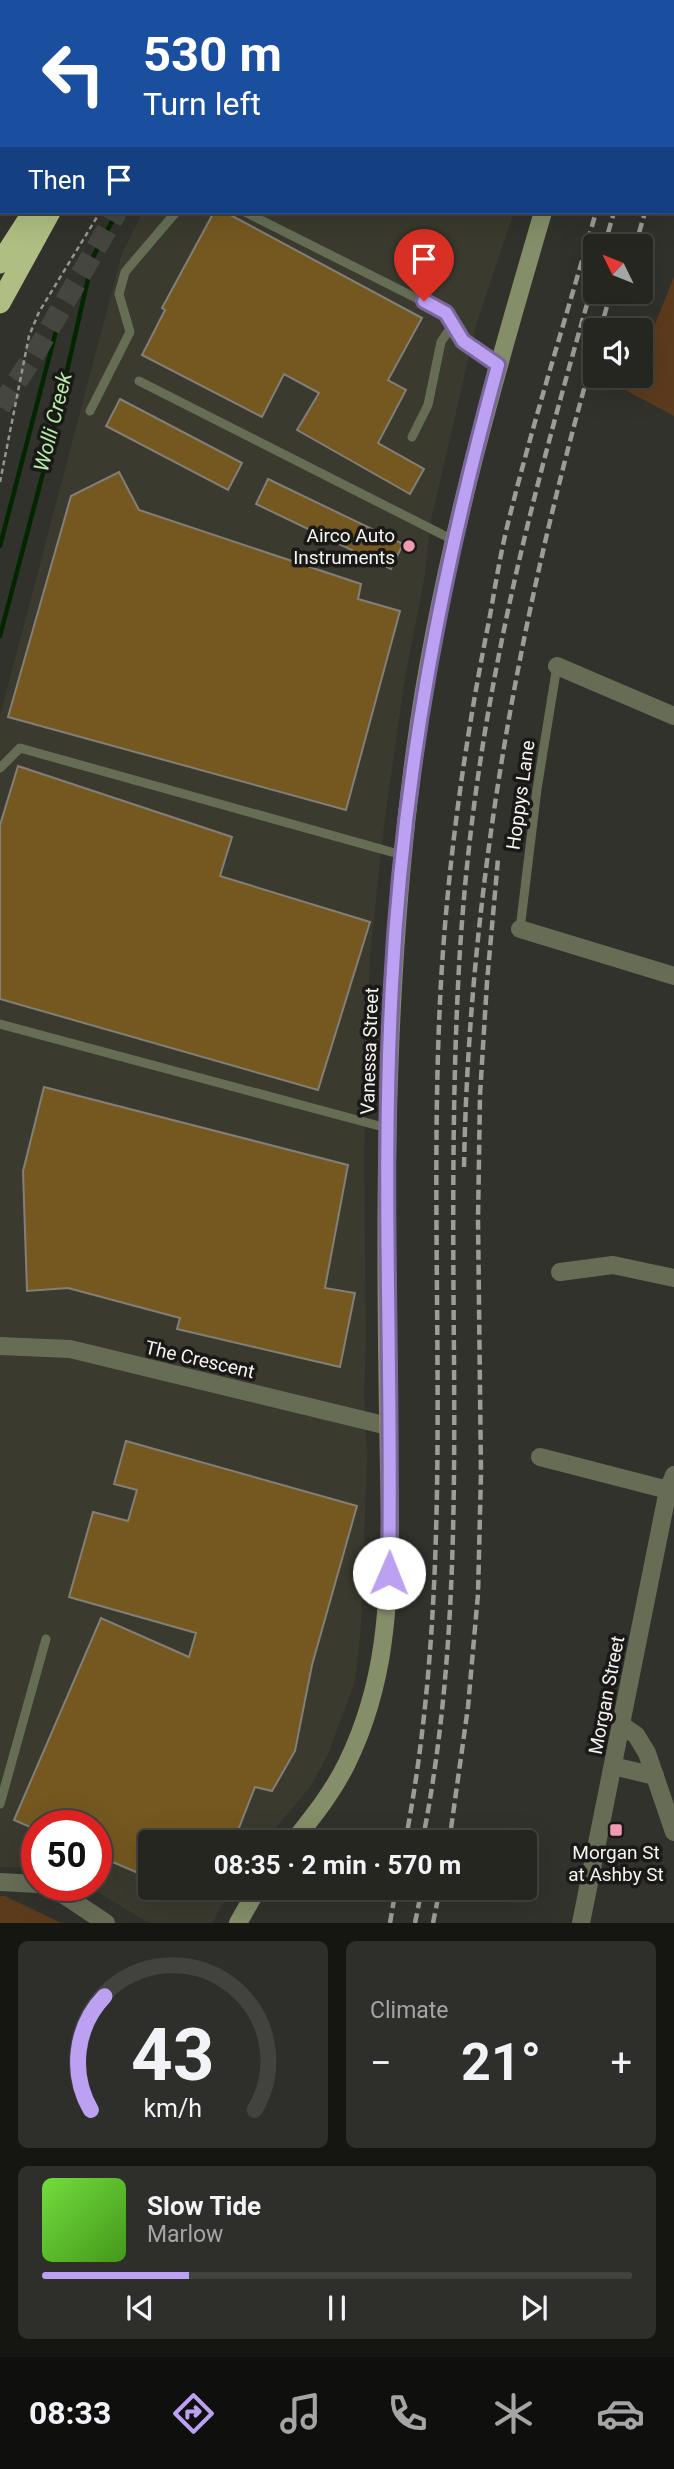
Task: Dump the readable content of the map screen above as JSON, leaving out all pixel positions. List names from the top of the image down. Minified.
{"streets":{"main road":["Vanessa Street"],"street":["The Crescent","Morgan Street"],"lane":["Hoppys Lane"]},"crossings":[["Vanessa Street","The Crescent"]],"water":["Wolli Creek"],"places":{"other":["Airco Auto Instruments"],"transit":["Morgan St at Ashby St"]},"north":"top left","page":{"turn":["530 m","Turn left"],"then":"Then","limit":"50","trip":"08:35 · 2 min · 570 m","tile":"Climate","heat":["−","21°","+"],"song":["Slow Tide","Marlow"],"tabs":"08:33","gauge":["43","km/h"]}}
